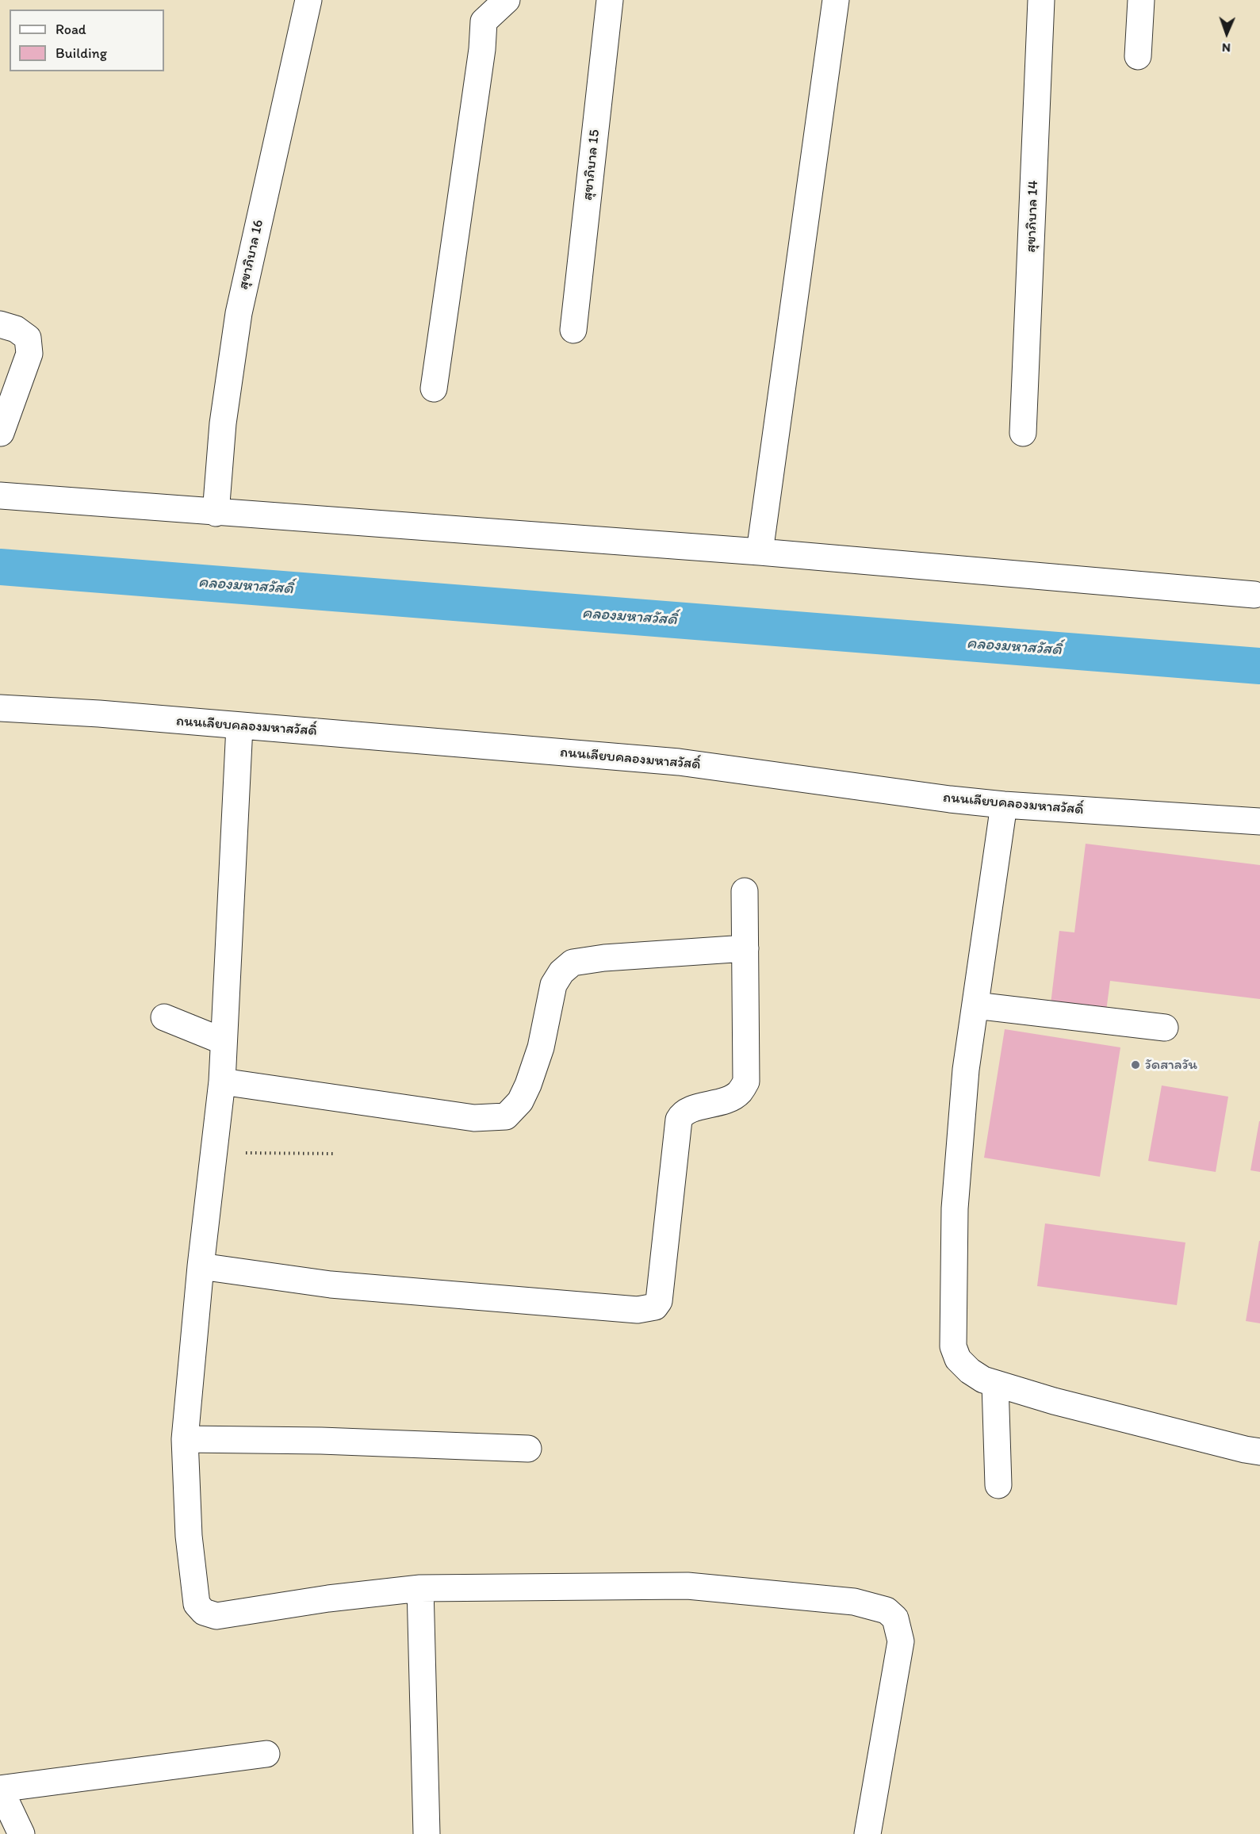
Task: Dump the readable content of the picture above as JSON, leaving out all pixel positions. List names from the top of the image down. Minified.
{"streets":{"street":["สุขาภิบาล 15","สุขาภิบาล 14","สุขาภิบาล 16","ถนนเลียบคลองมหาสวัสดิ์"]},"water":["คลองมหาสวัสดิ์"],"places":["วัดสาลวัน"],"legend":["Road","Building"],"north":"bottom"}
